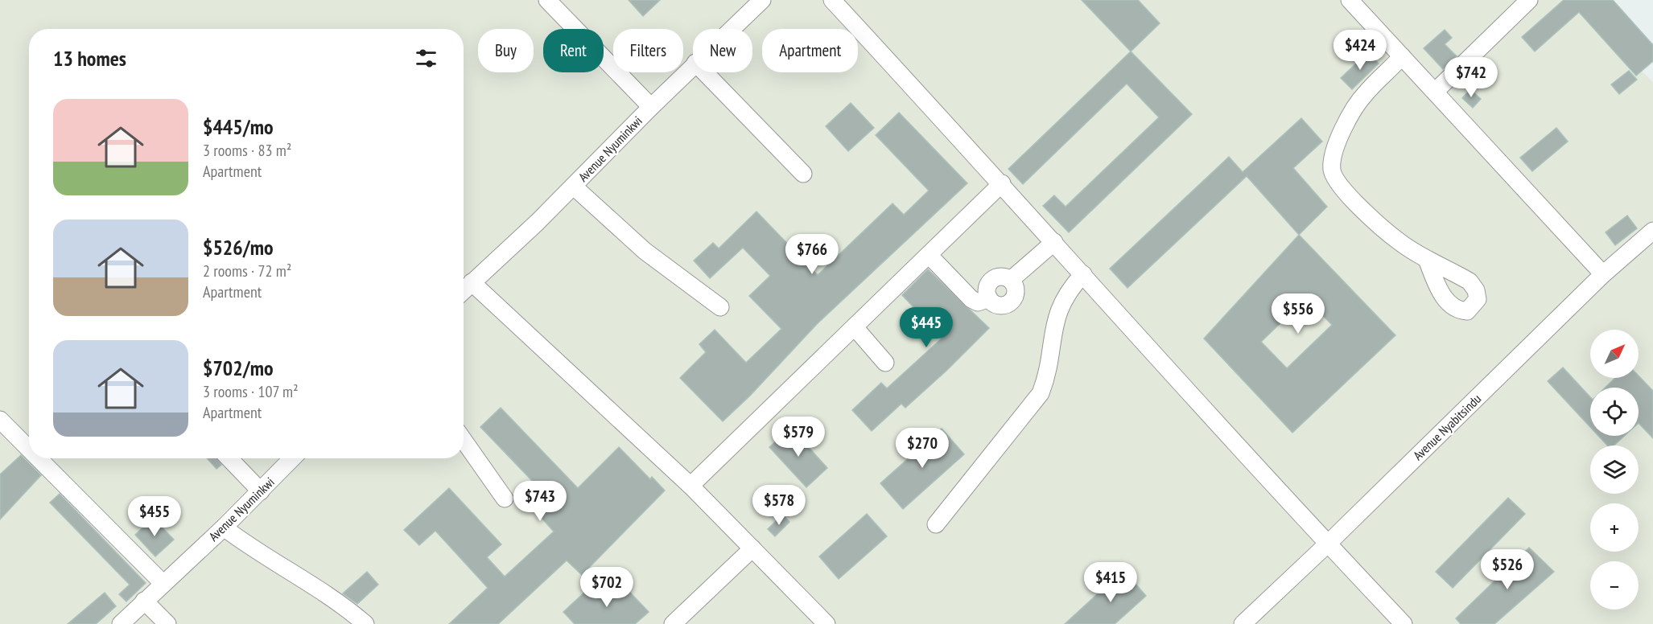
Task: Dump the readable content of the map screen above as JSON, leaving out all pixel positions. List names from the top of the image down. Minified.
{"streets":{"street":["Avenue Nyuminkwi","Avenue Nyabitsindu"]},"north":"top right","page":{"chip":["Buy","Rent","Filters","New","Apartment"],"heading":"13 homes","price":["$424","$742","$766","$556","$445","$579","$270","$743","$578","$455","$526","$415","$702"],"list":[{"name":"$445/mo","note":"3 rooms · 83 m² · Apartment"},{"name":"$526/mo","note":"2 rooms · 72 m² · Apartment"},{"name":"$702/mo","note":"3 rooms · 107 m² · Apartment"}],"map_buttons":["+","−"]}}
